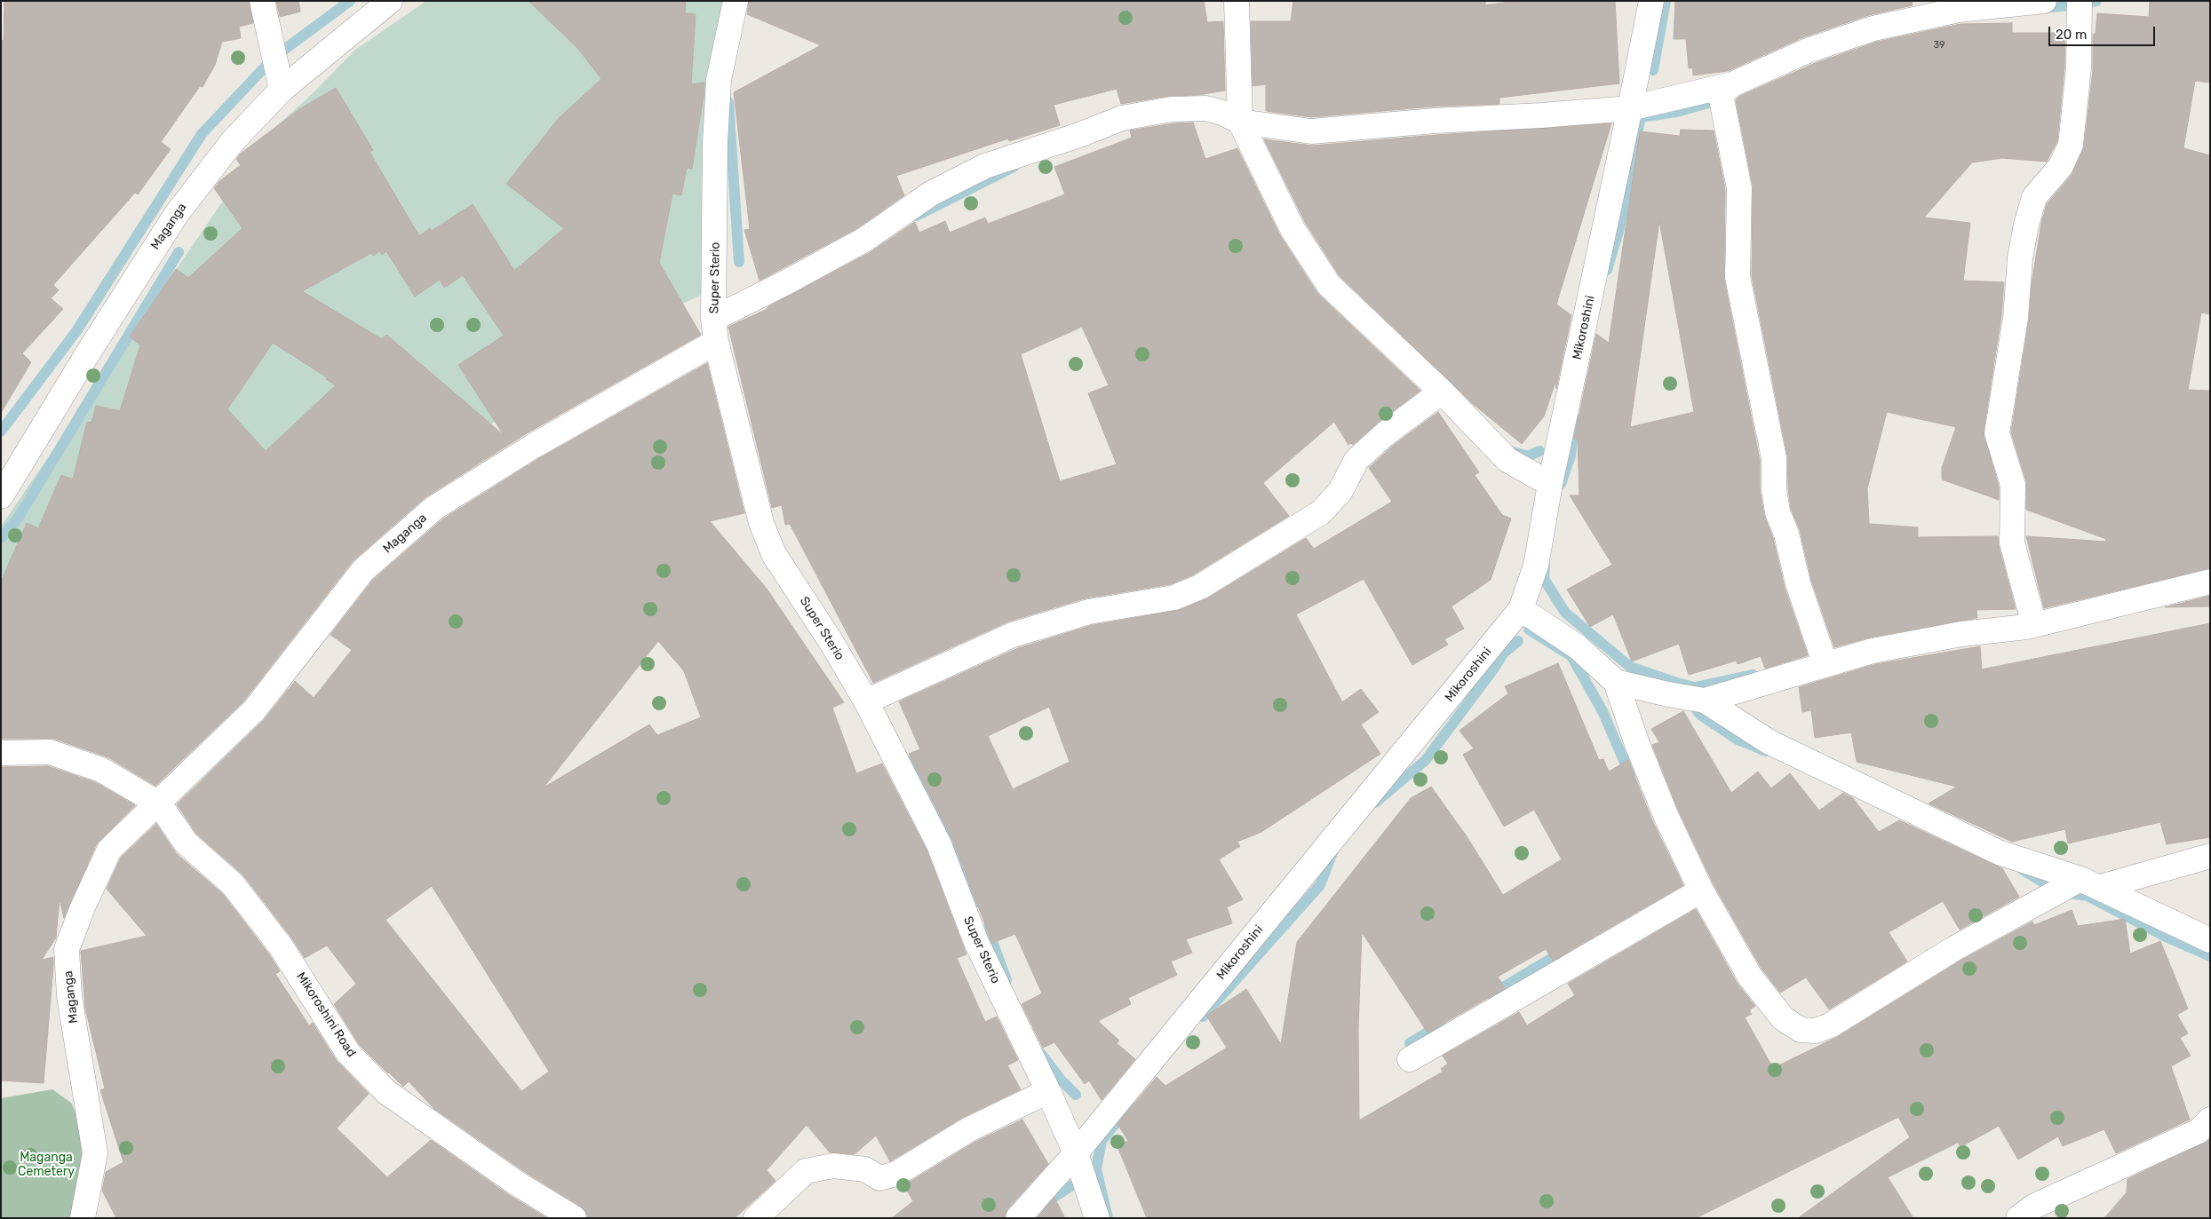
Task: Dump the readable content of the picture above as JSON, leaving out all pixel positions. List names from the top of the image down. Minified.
{"streets":{"street":["Maganga","Super Sterio","Mikoroshini","Mikoroshini Road"]},"crossings":[["Maganga","Super Sterio"],["Maganga","Mikoroshini"],["Maganga","Mikoroshini Road"],["Super Sterio","Mikoroshini"]],"parks":["Maganga Cemetery"],"house_numbers":["39"],"scale_bar":"20 m"}
